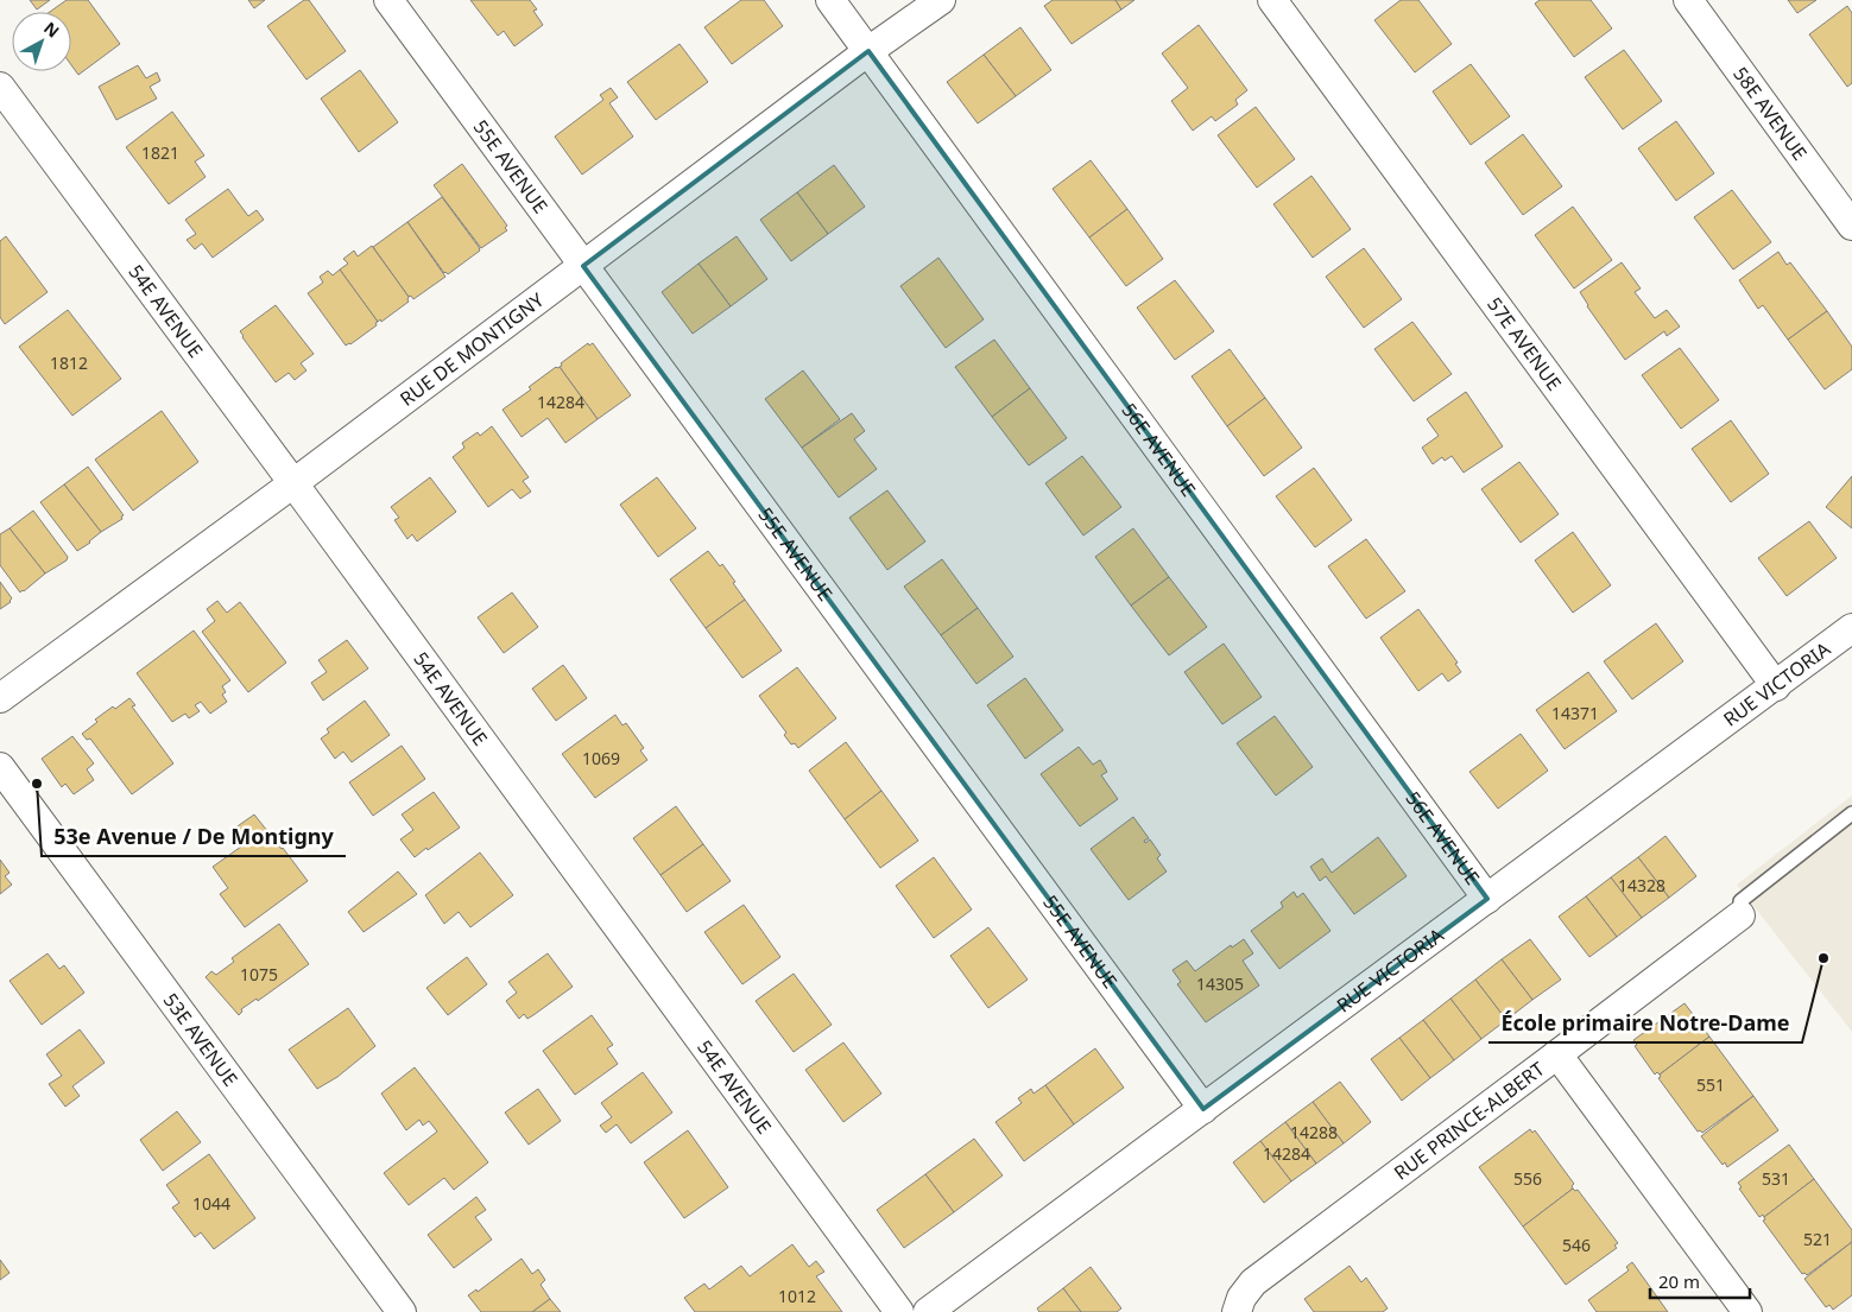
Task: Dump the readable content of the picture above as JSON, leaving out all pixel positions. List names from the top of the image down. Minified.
{"streets":{"street":["58E AVENUE","55E AVENUE","54E AVENUE","57E AVENUE","RUE DE MONTIGNY","56E AVENUE","RUE VICTORIA","53E AVENUE","RUE PRINCE-ALBERT"]},"crossings":[["55E AVENUE","RUE DE MONTIGNY"],["55E AVENUE","RUE VICTORIA"],["54E AVENUE","RUE DE MONTIGNY"],["57E AVENUE","RUE VICTORIA"],["RUE DE MONTIGNY","56E AVENUE"],["56E AVENUE","RUE VICTORIA"]],"places":["53e Avenue / De Montigny","École primaire Notre-Dame"],"house_numbers":["1821","1812","14284","14371","1069","14328","1075","14305","551","14288","14284","556","531","1044","521","546","1012"],"scale_bar":"20 m","north":"top right"}
